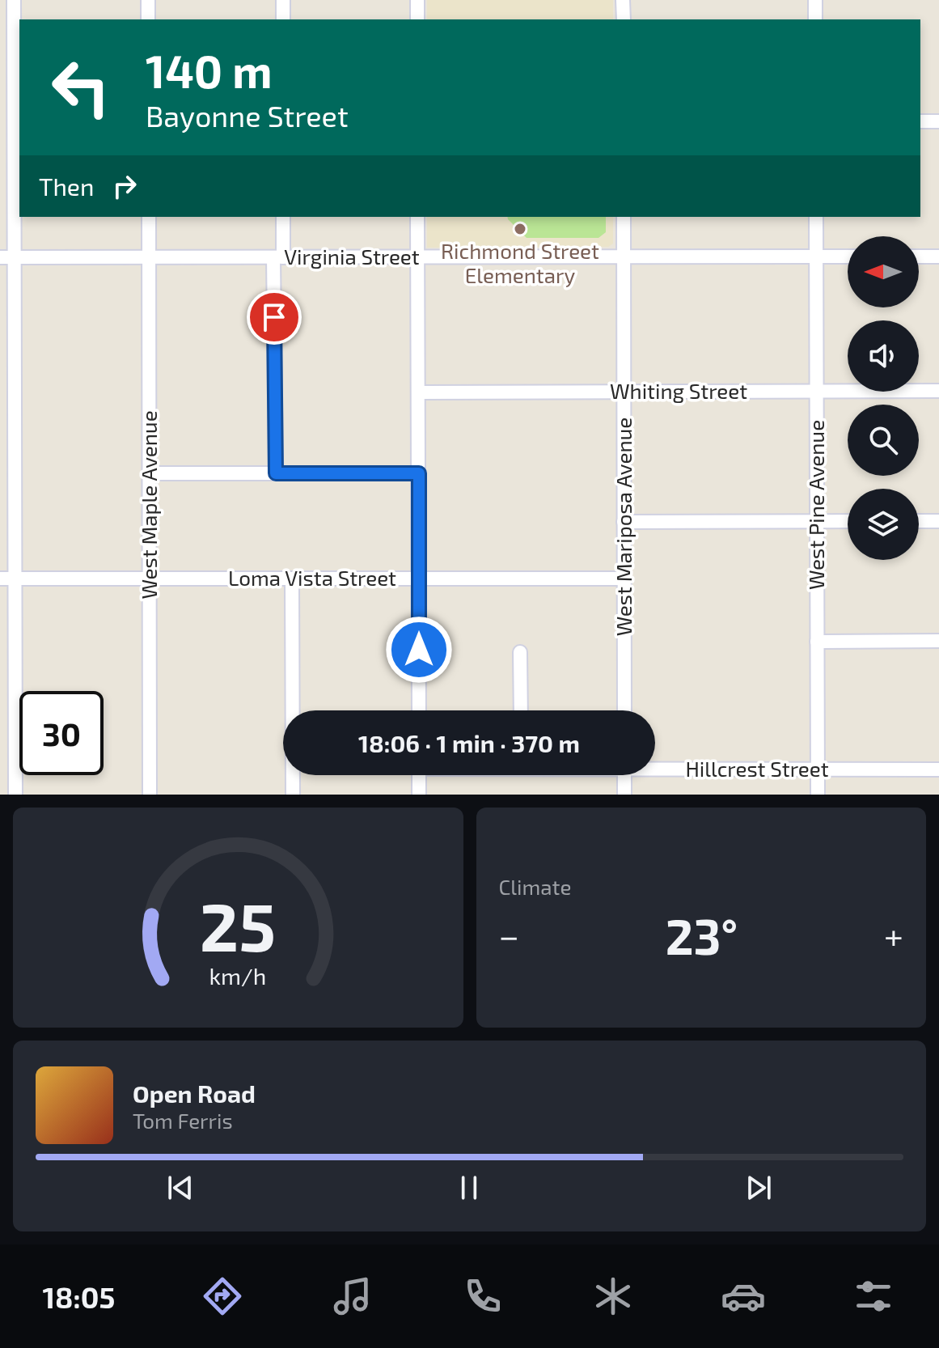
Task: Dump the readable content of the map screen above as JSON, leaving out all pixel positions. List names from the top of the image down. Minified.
{"streets":{"street":["Virginia Street","Whiting Street","West Maple Avenue","West Pine Avenue","West Mariposa Avenue","Loma Vista Street","Hillcrest Street"]},"crossings":[["Virginia Street","West Maple Avenue"],["Virginia Street","West Pine Avenue"],["Virginia Street","West Mariposa Avenue"],["Whiting Street","West Pine Avenue"],["Whiting Street","West Mariposa Avenue"],["West Maple Avenue","Loma Vista Street"],["West Pine Avenue","Hillcrest Street"],["West Mariposa Avenue","Loma Vista Street"]],"places":["Richmond Street Elementary"],"north":"left","page":{"turn":["140 m","Bayonne Street"],"then":"Then","limit":"30","trip":"18:06 · 1 min · 370 m","tile":"Climate","heat":["−","23°","+"],"song":["Open Road","Tom Ferris"],"tabs":"18:05","gauge":["25","km/h"]}}
